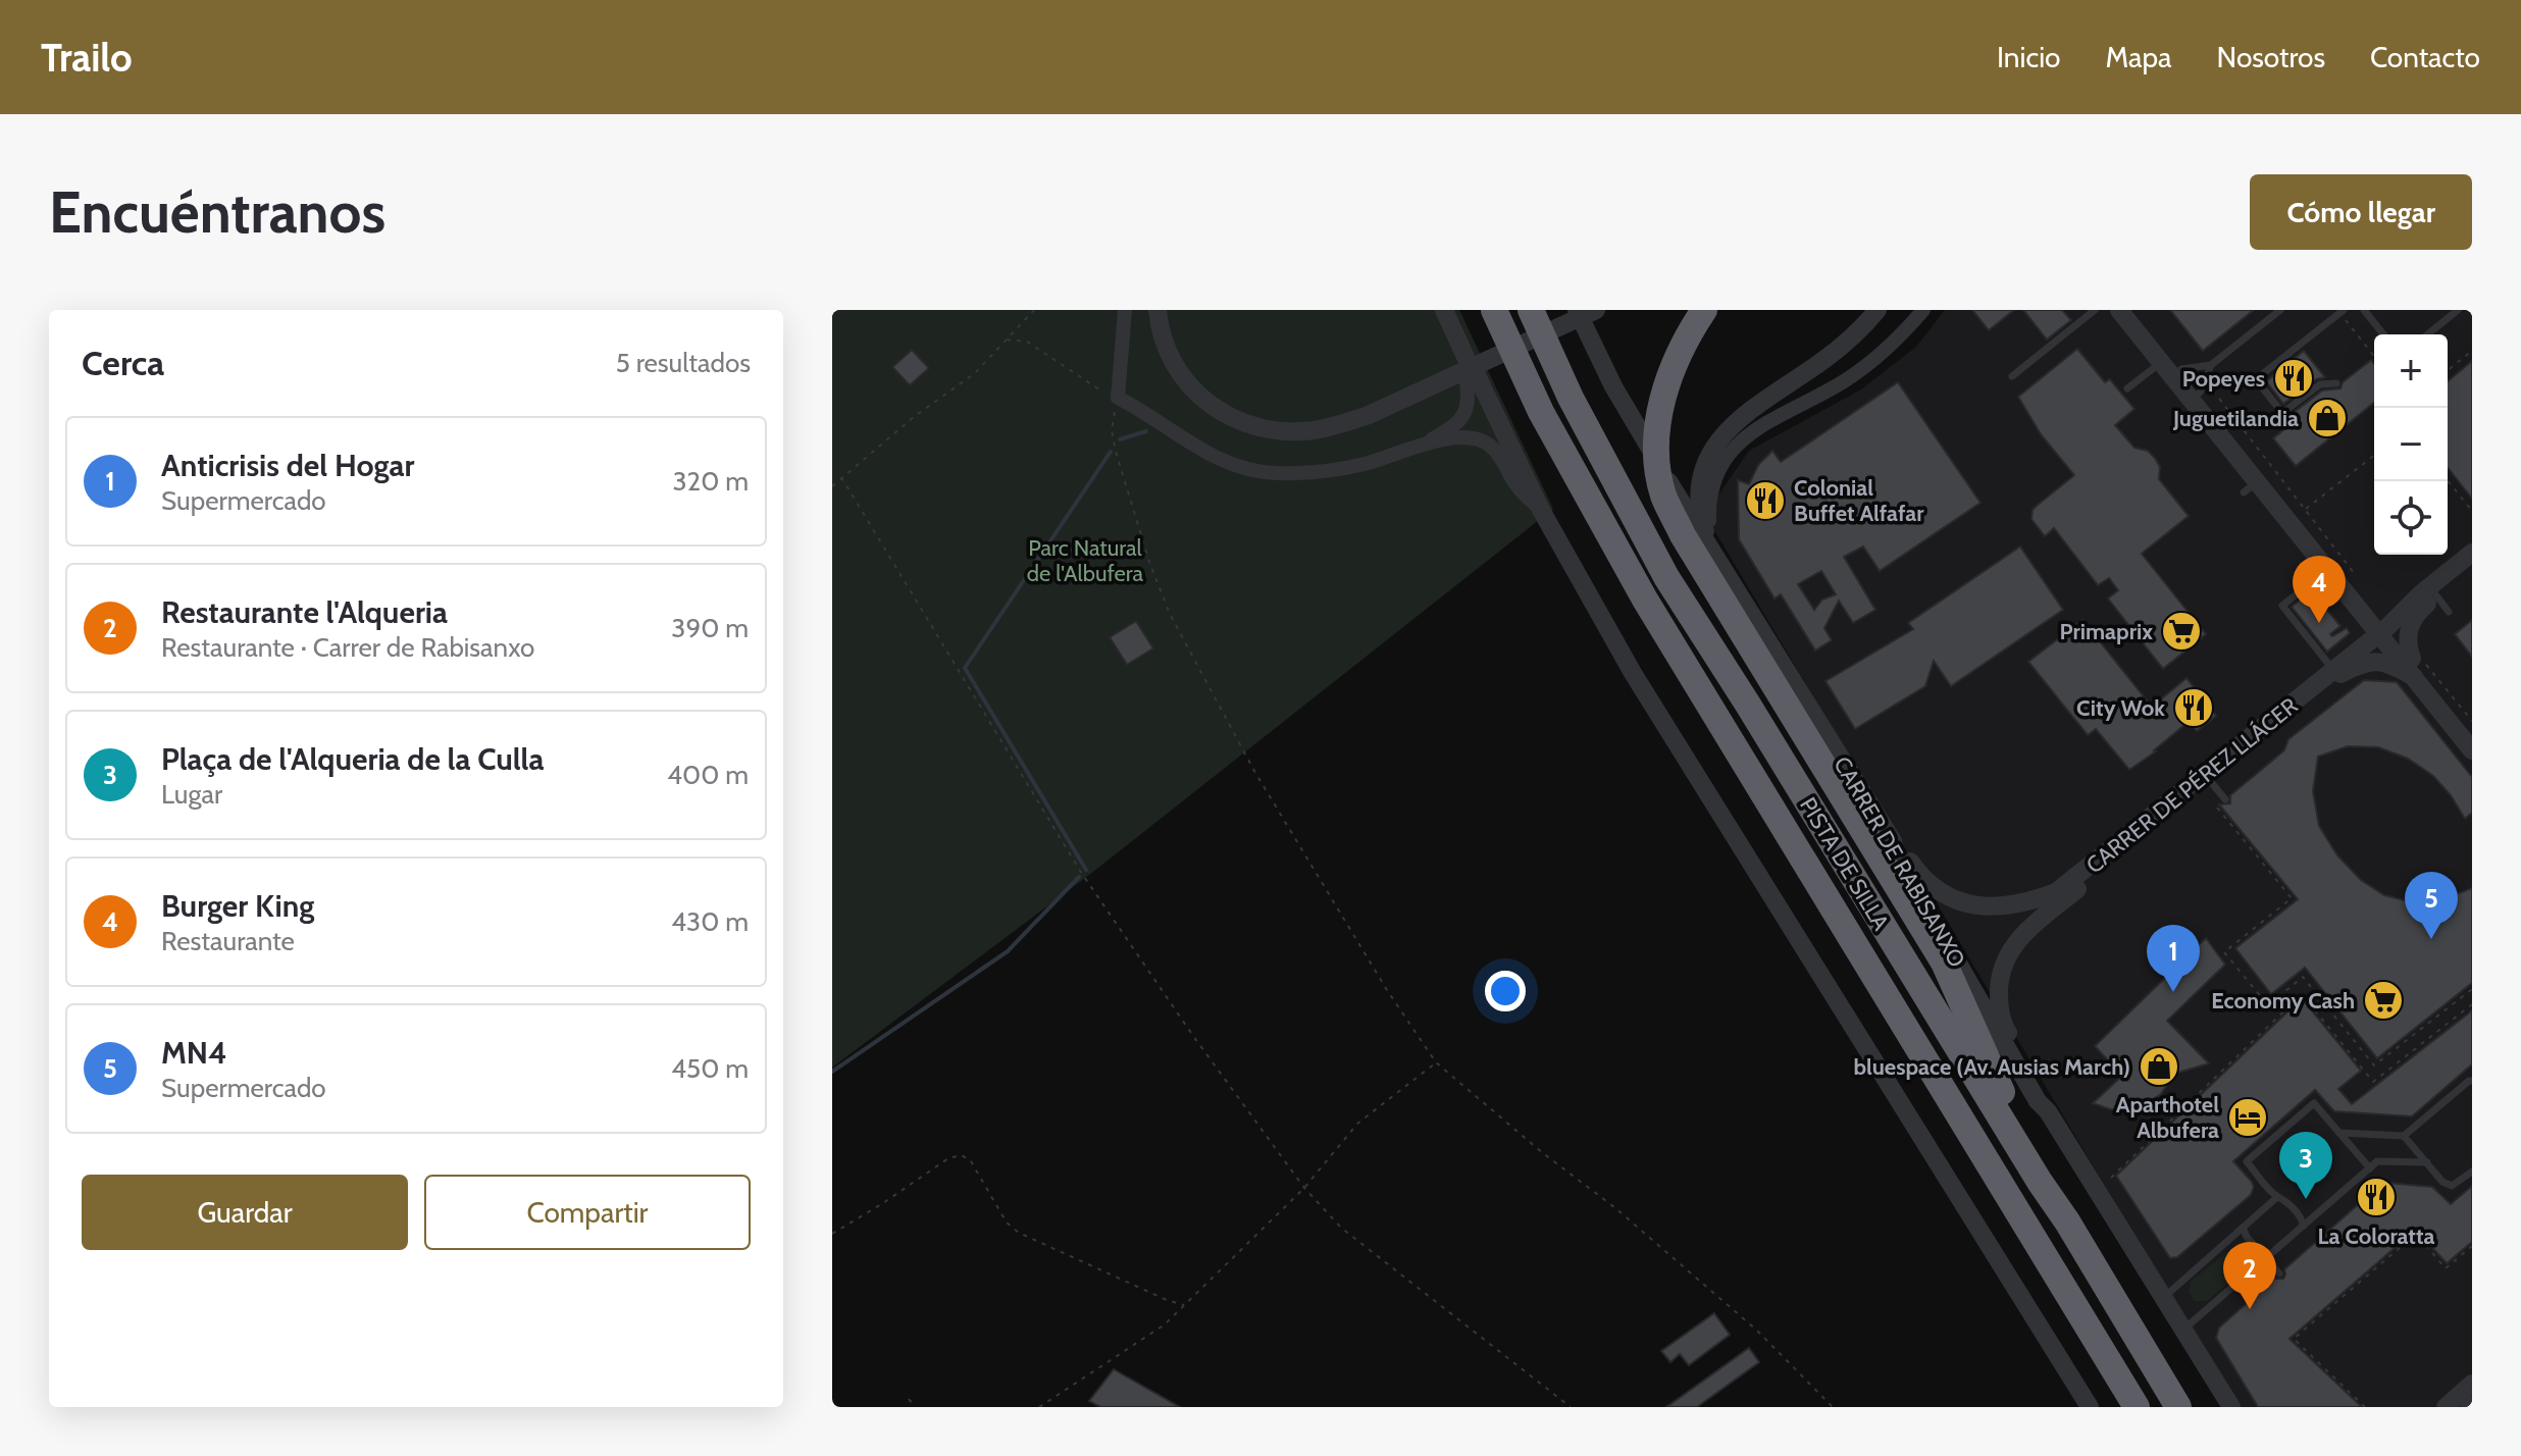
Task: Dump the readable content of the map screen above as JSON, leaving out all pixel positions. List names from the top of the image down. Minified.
{"streets":{"highway":["PISTA DE SILLA"],"street":["CARRER DE PÉREZ LLÁCER","CARRER DE RABISANXO"]},"crossings":[["CARRER DE PÉREZ LLÁCER","CARRER DE RABISANXO"]],"parks":["Parc Natural de l'Albufera"],"places":{"restaurant":["Popeyes","Colonial Buffet Alfafar","City Wok","La Coloratta"],"shop":["Juguetilandia","bluespace (Av. Ausias March)"],"supermarket":["Primaprix","Economy Cash"],"hotel":["Aparthotel Albufera"]},"page":{"header":"Trailo","nav":["Inicio","Mapa","Nosotros","Contacto"],"buttons":["Cómo llegar",["Guardar","Compartir"]],"title":"Encuéntranos","heading":["Cerca","5 resultados"],"map_buttons":["+","−"],"list":[{"mark":"1","name":"Anticrisis del Hogar","note":"Supermercado","value":"320 m"},{"mark":"2","name":"Restaurante l'Alqueria","note":"Restaurante · Carrer de Rabisanxo","value":"390 m"},{"mark":"3","name":"Plaça de l'Alqueria de la Culla","note":"Lugar","value":"400 m"},{"mark":"4","name":"Burger King","note":"Restaurante","value":"430 m"},{"mark":"5","name":"MN4","note":"Supermercado","value":"450 m"}],"pins":["4","5","1","3","2"]}}
